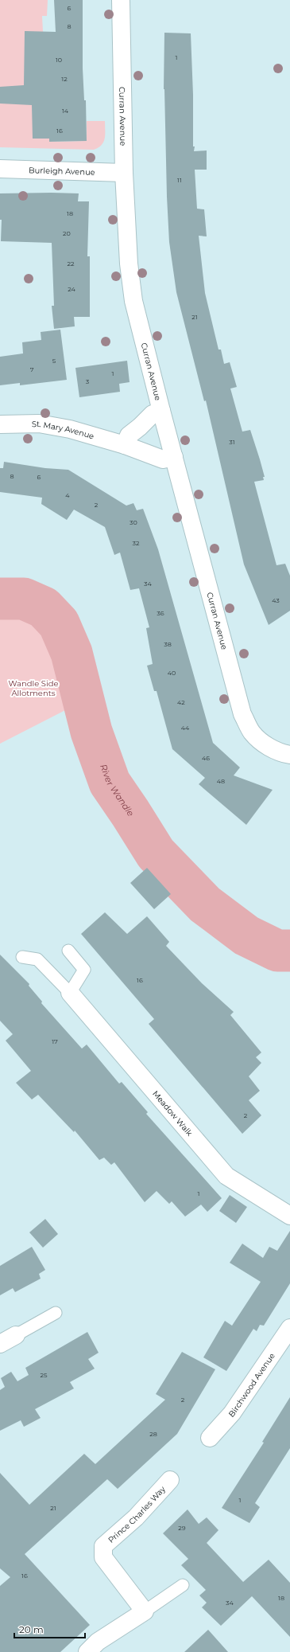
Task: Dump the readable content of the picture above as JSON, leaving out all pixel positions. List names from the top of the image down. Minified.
{"streets":{"street":["Curran Avenue","Burleigh Avenue","St. Mary Avenue","Meadow Walk","Birchwood Avenue","Prince Charles Way"]},"crossings":[["Curran Avenue","Burleigh Avenue"],["Curran Avenue","St. Mary Avenue"]],"water":["River Wandle"],"parks":["Wandle Side Allotments"],"house_numbers":["6","8","1","10","12","14","16","11","18","20","22","24","21","5","7","1","3","31","8","6","4","2","30","32","34","43","36","38","40","42","44","46","48","16","17","2","1","25","2","28","1","21","29","16","18","34"],"scale_bar":"20 m"}
